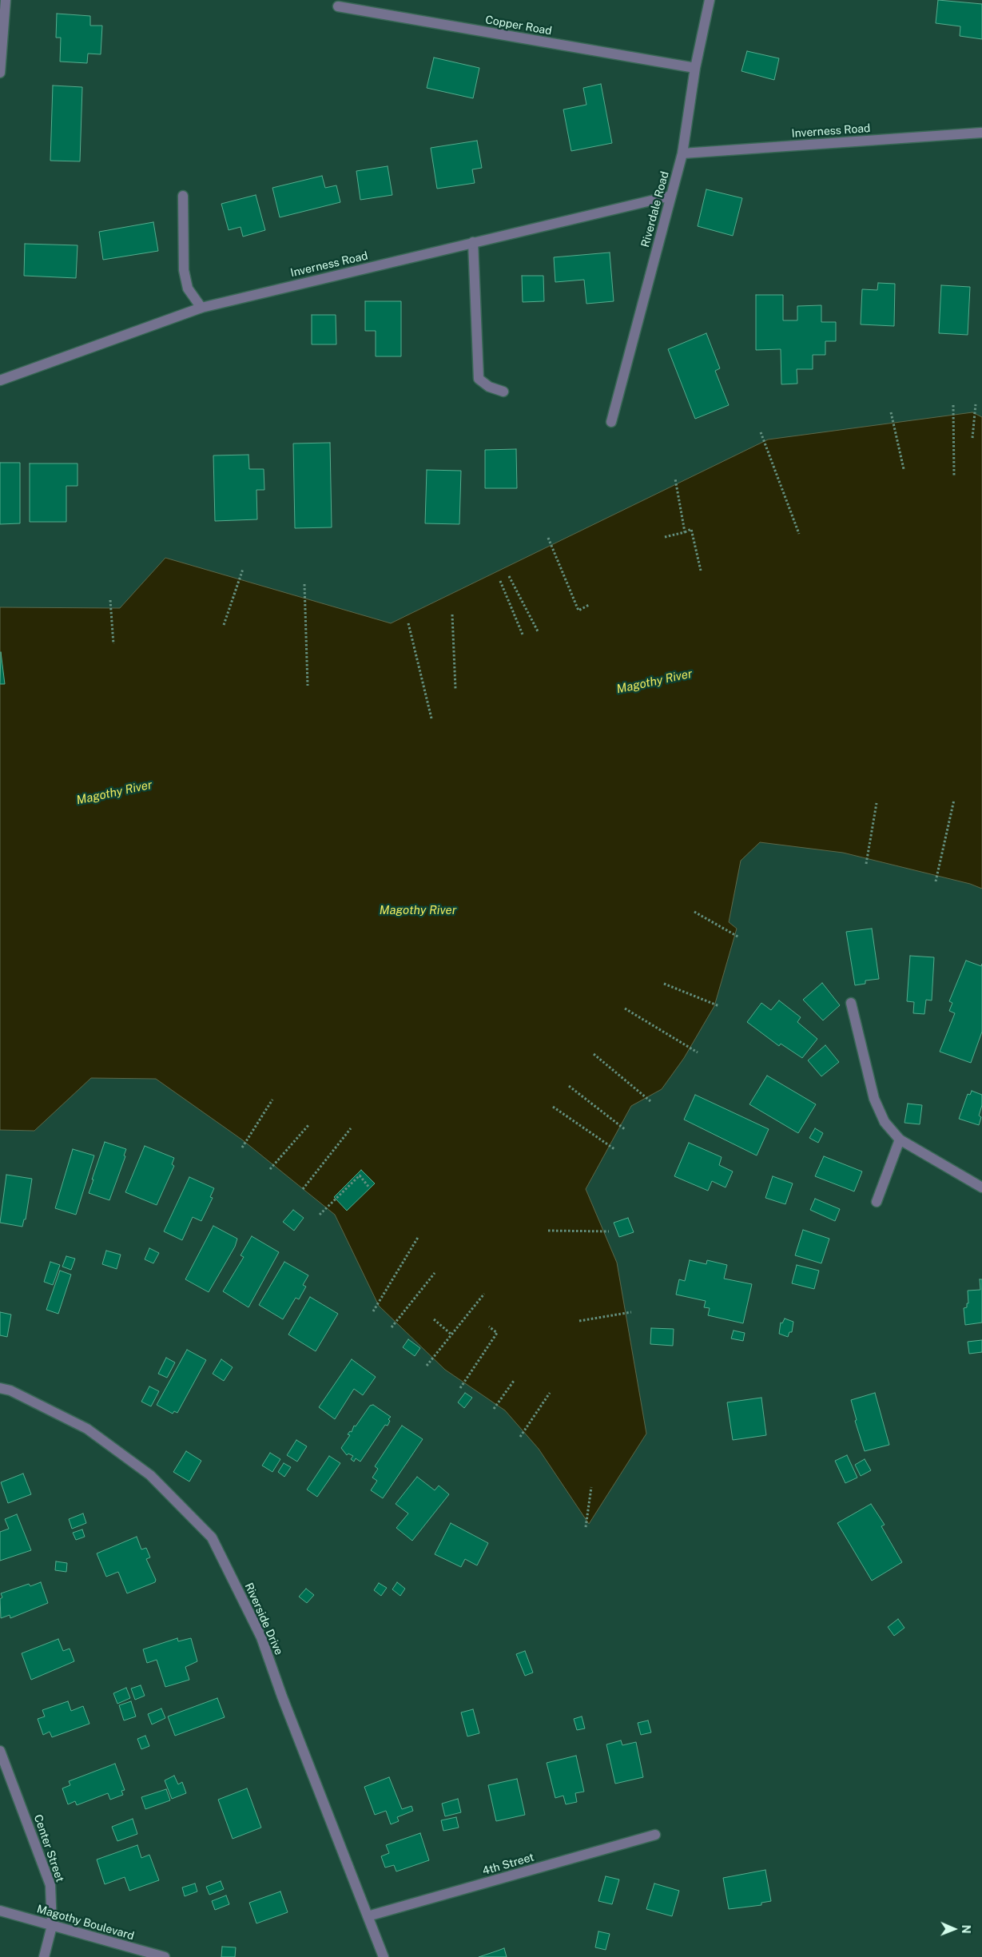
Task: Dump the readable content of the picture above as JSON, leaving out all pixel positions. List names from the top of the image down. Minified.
{"streets":{"street":["Copper Road","Inverness Road","Riverdale Road","Riverside Drive","Center Street","4th Street","Magothy Boulevard"]},"crossings":[["Copper Road","Riverdale Road"],["Inverness Road","Riverdale Road"],["Riverside Drive","4th Street"],["Center Street","Magothy Boulevard"]],"water":["Magothy River"],"north":"right"}
